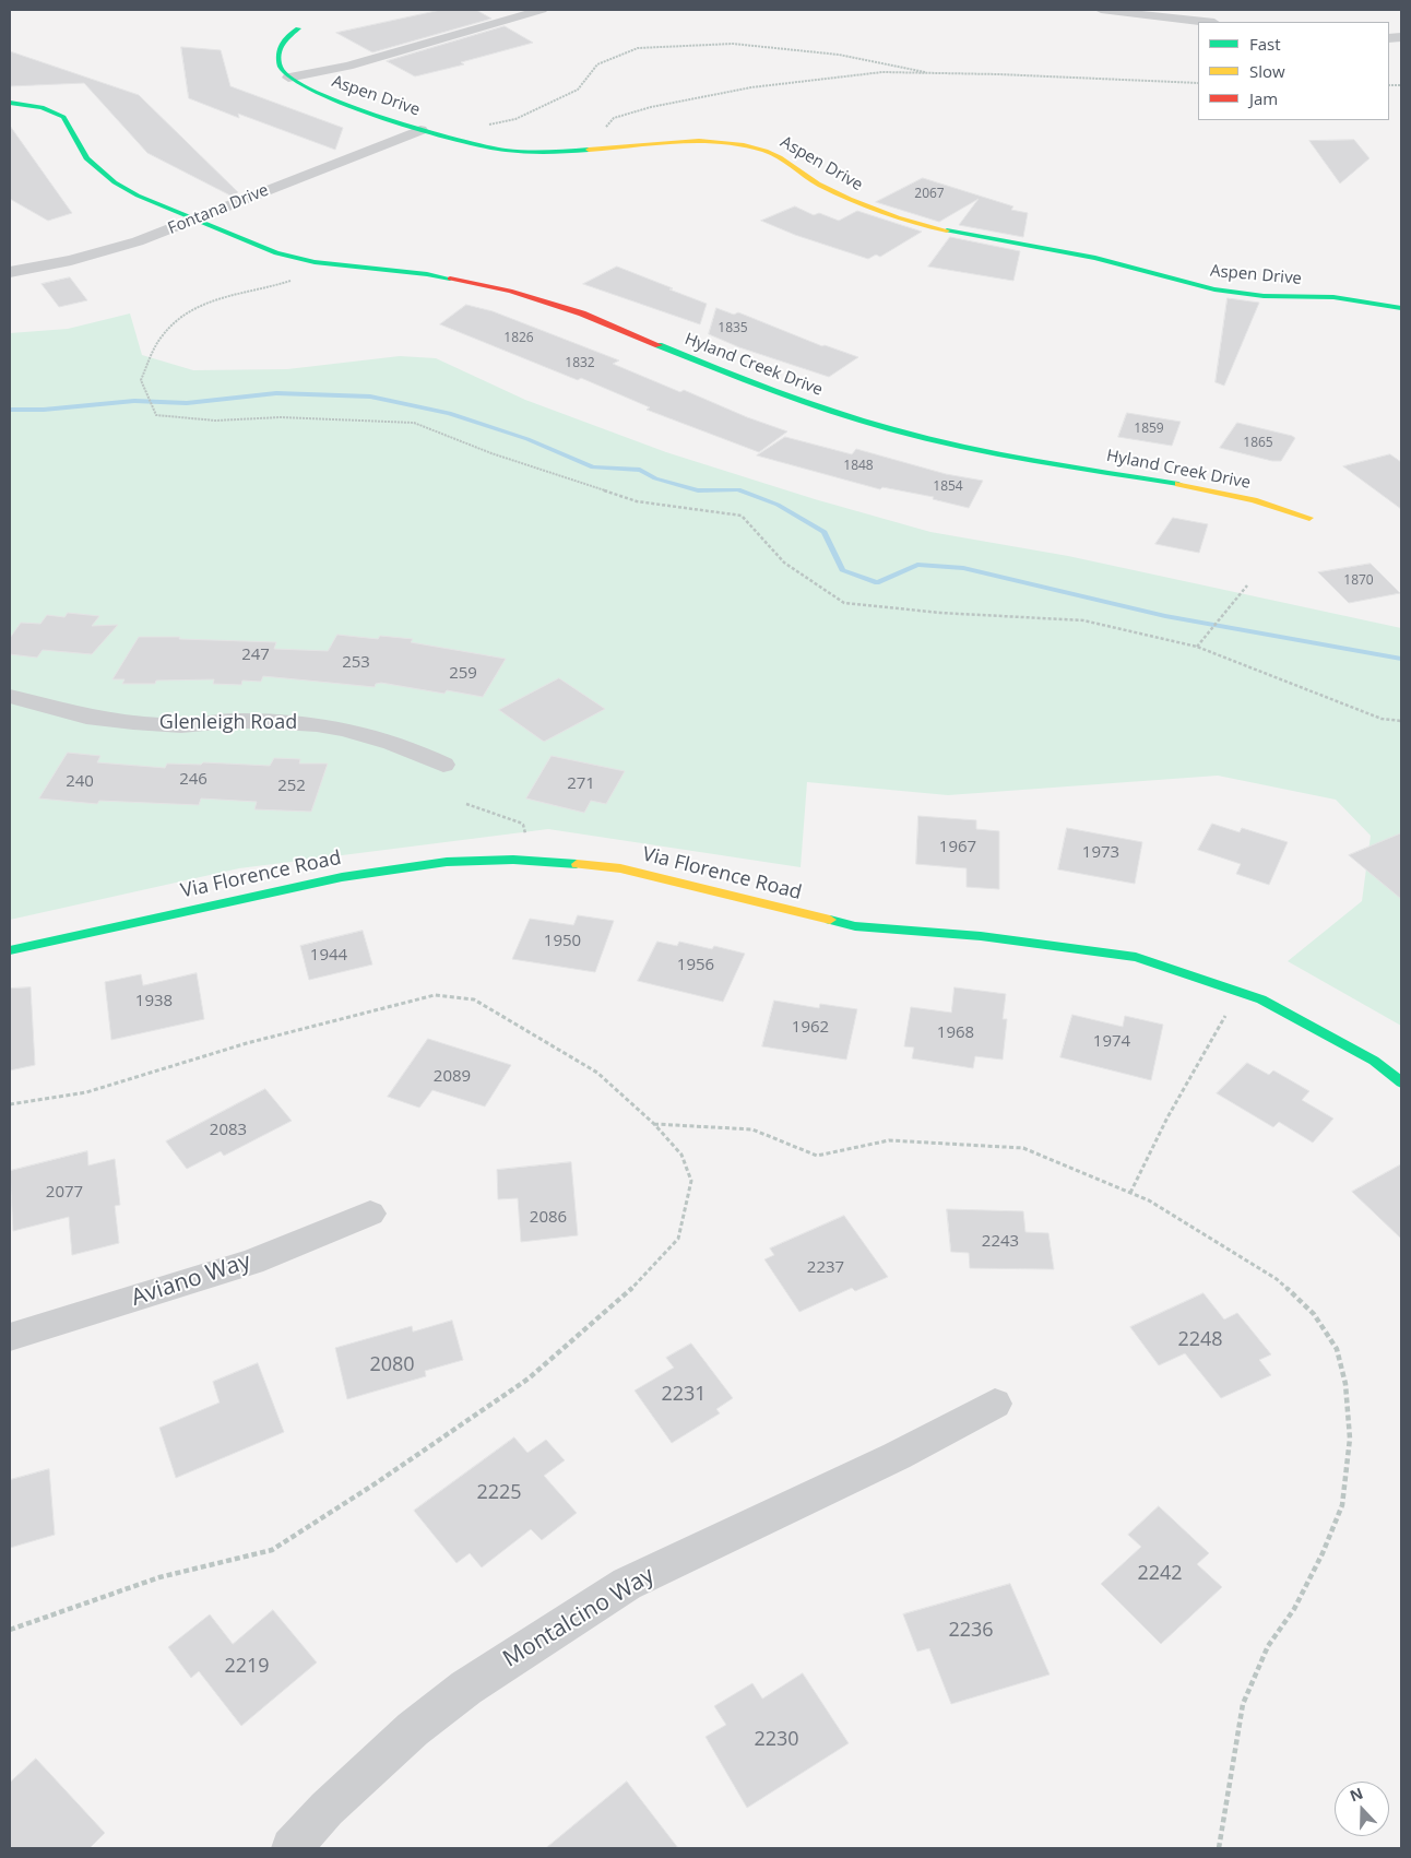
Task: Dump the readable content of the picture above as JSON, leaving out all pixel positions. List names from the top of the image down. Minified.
{"streets":{"street":["Aspen Drive","Fontana Drive","Hyland Creek Drive","Glenleigh Road","Via Florence Road","Aviano Way","Montalcino Way"]},"crossings":[["Aspen Drive","Fontana Drive"],["Fontana Drive","Hyland Creek Drive"]],"house_numbers":["2067","1835","1826","1832","1859","1865","1848","1854","1870","247","253","259","246","240","271","252","1967","1973","1950","1944","1956","1938","1962","1968","1974","2089","2083","2077","2086","2243","2237","2248","2080","2231","2225","2242","2236","2219","2230"],"legend":["Fast","Slow","Jam"],"north":"top"}
